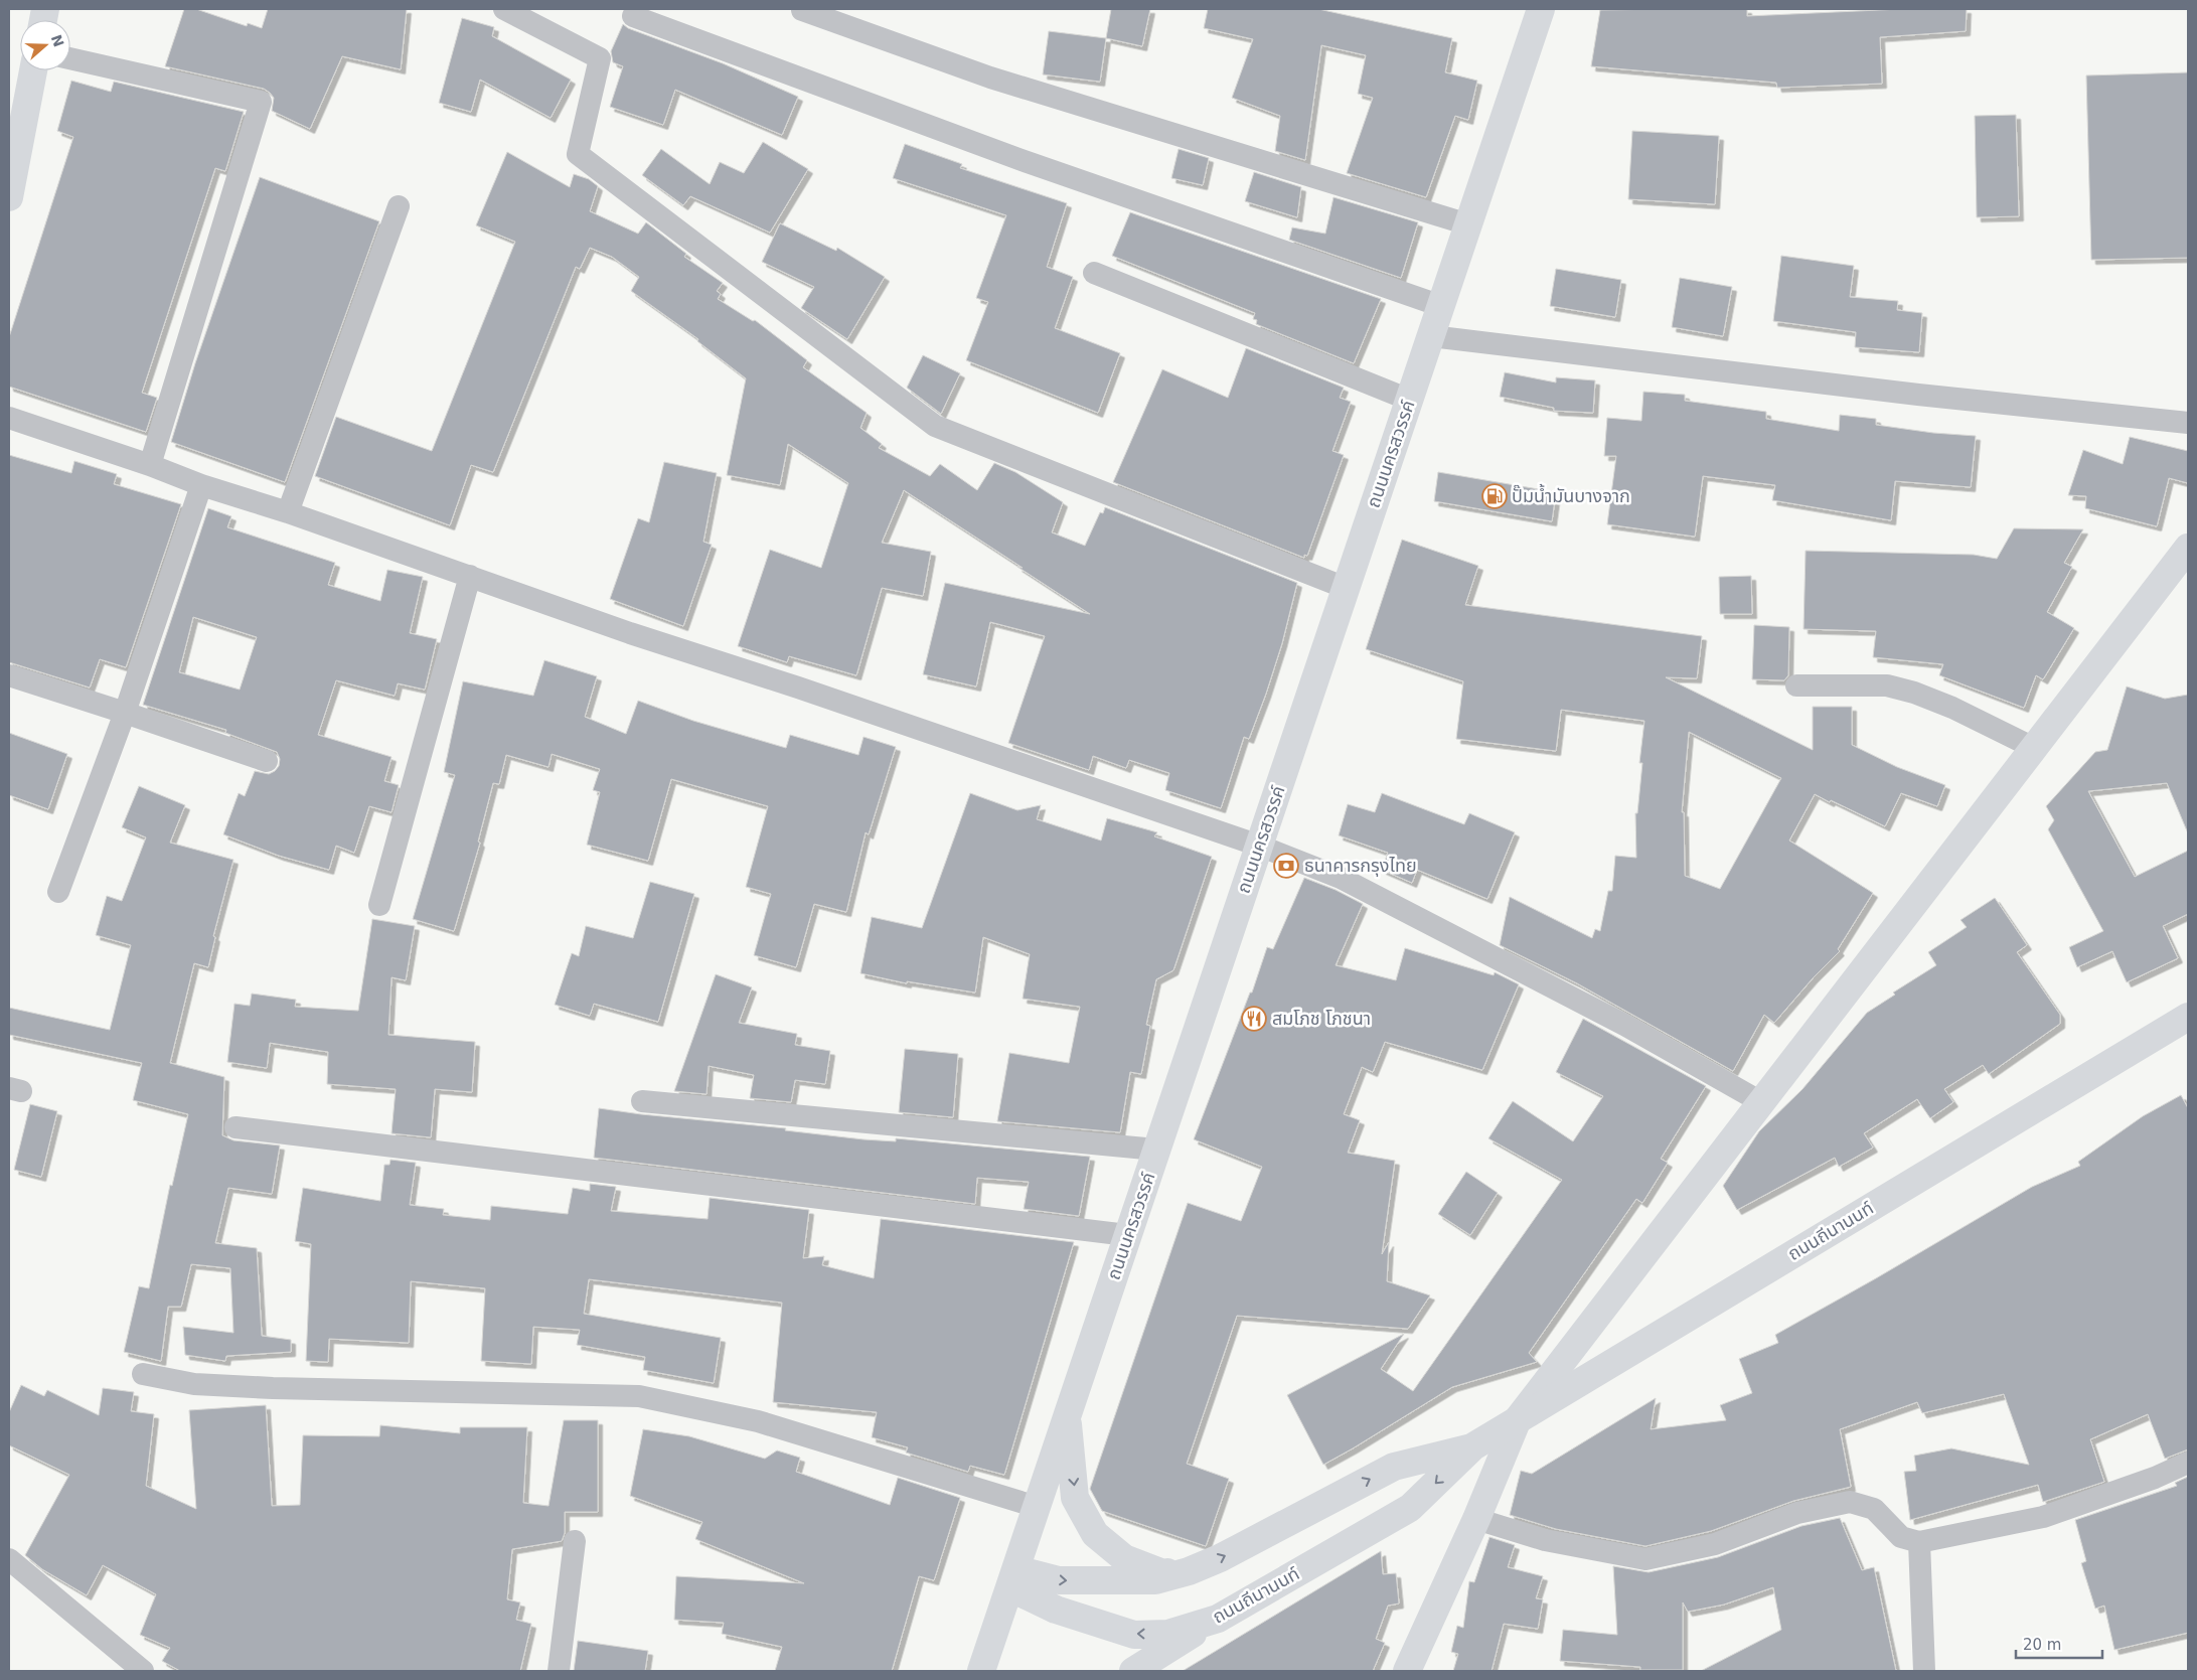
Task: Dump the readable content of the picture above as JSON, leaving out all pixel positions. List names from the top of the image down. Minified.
{"streets":{"main road":["ถนนนครสวรรค์","ถนนถีนานนท์"]},"crossings":[["ถนนนครสวรรค์","ถนนถีนานนท์"]],"places":{"fuel station":["ปั๊มน้ำมันบางจาก"],"bank":["ธนาคารกรุงไทย"],"restaurant":["สมโภช โภชนา"]},"scale_bar":"20 m","north":"right"}
